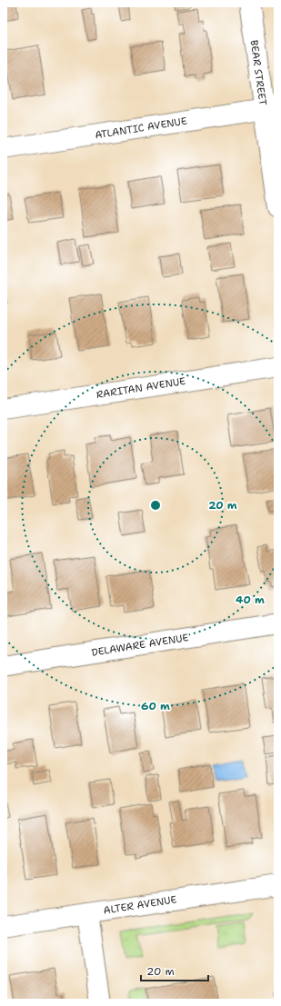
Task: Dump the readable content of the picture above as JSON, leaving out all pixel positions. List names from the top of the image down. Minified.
{"streets":{"street":["BEAR STREET","ATLANTIC AVENUE","RARITAN AVENUE","DELAWARE AVENUE","ALTER AVENUE"]},"crossings":[["BEAR STREET","ATLANTIC AVENUE"]],"scale_bar":"20 m","rings":["20 m","40 m","60 m"]}
